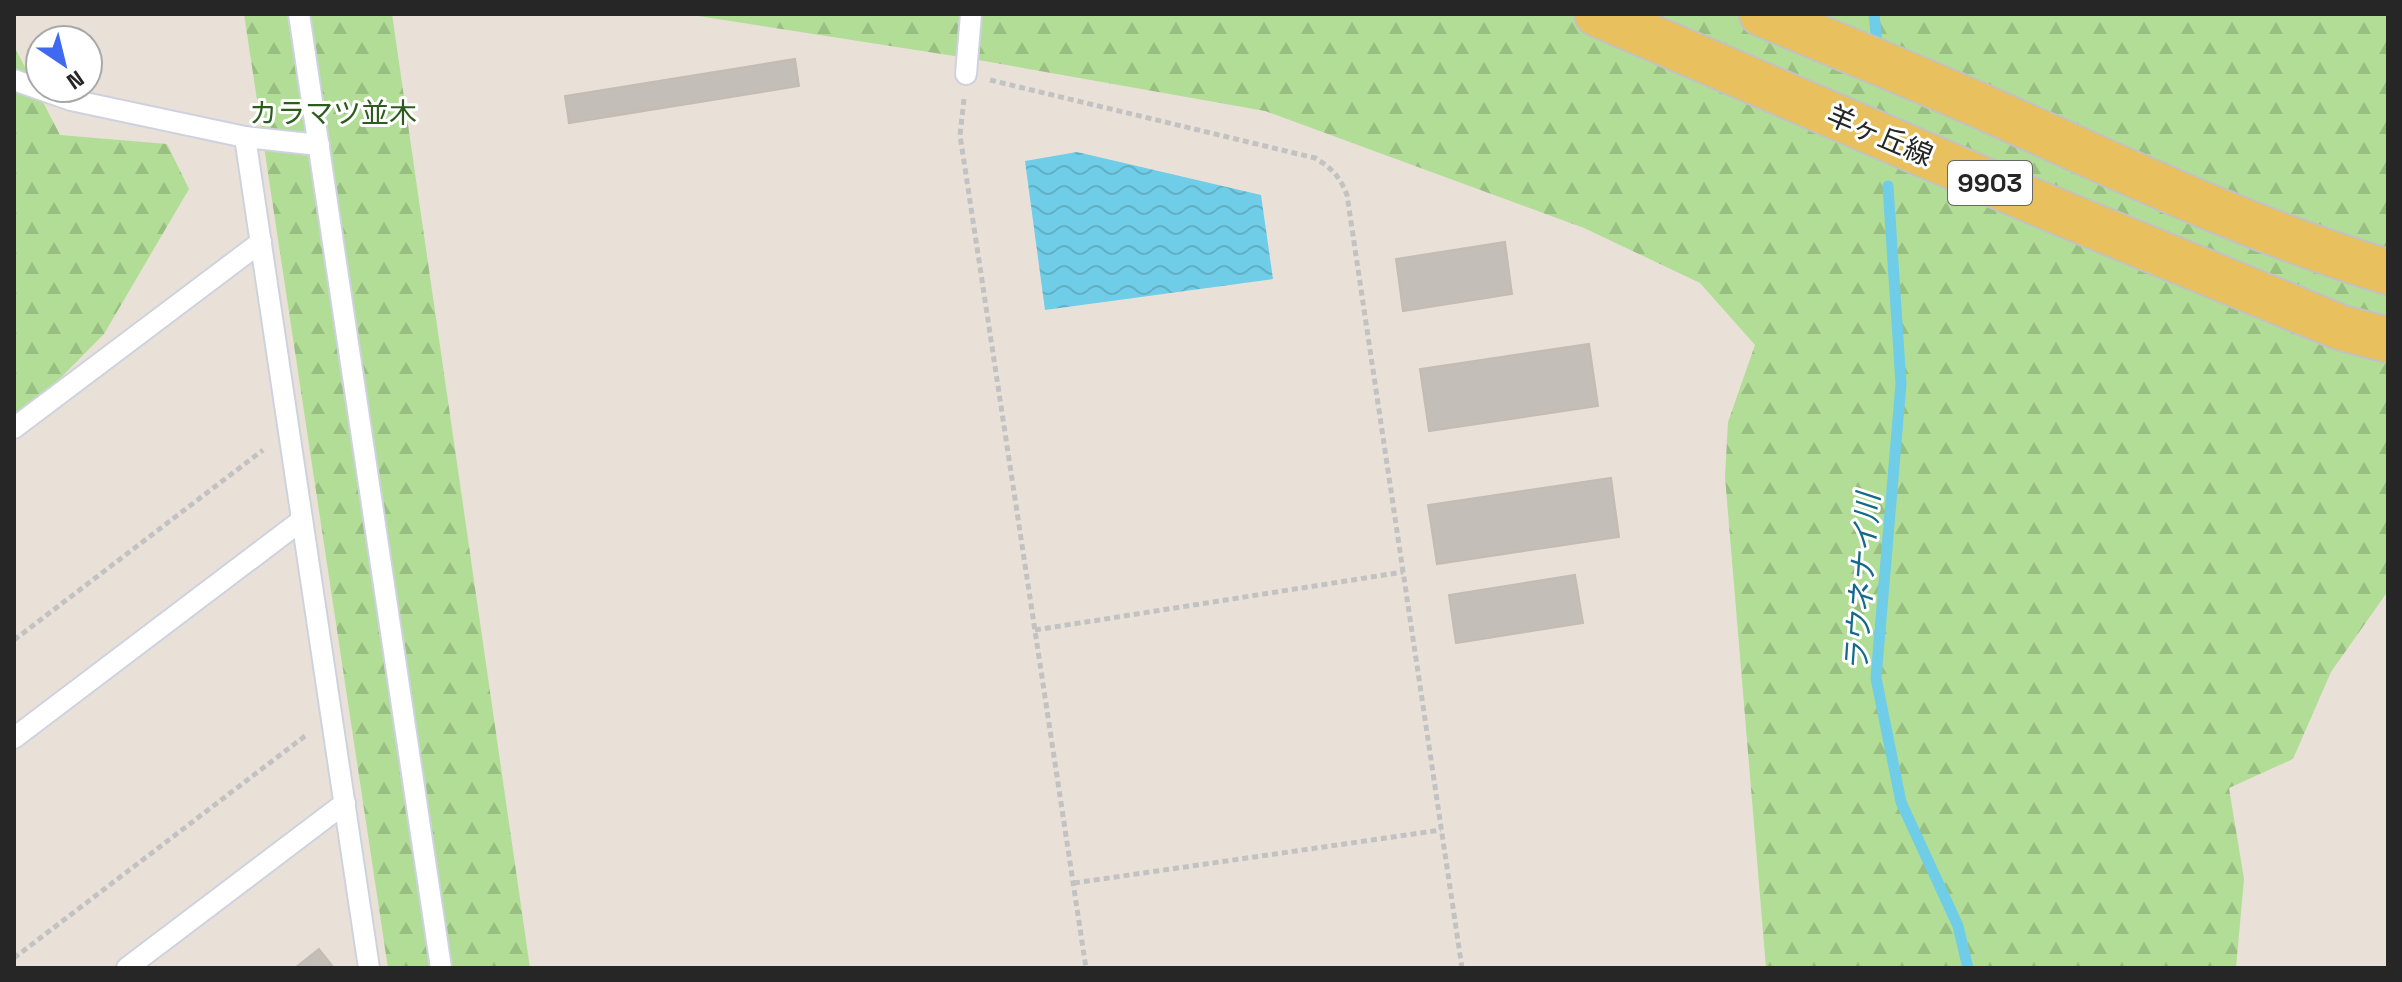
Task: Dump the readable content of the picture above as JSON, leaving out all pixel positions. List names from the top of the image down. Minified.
{"streets":{"main road":["羊ヶ丘線","9903"]},"water":["ラウネナイ川"],"parks":["カラマツ並木"],"north":"bottom right"}
